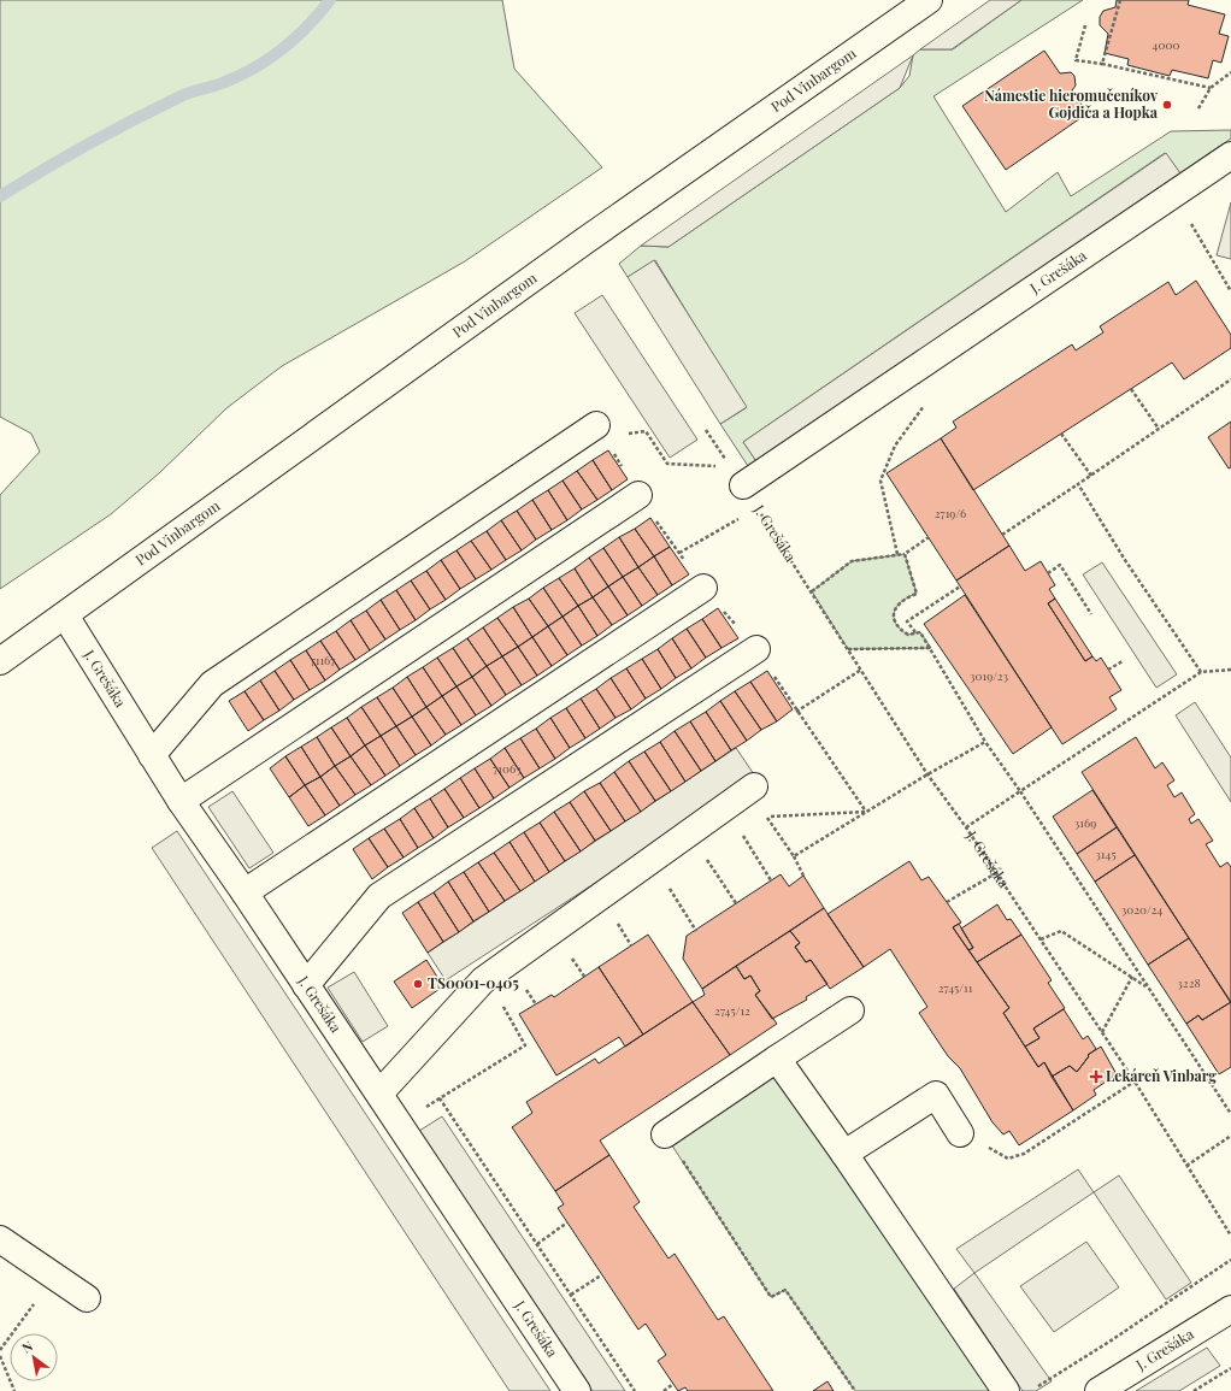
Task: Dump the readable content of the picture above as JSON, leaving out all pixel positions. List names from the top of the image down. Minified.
{"streets":{"street":["Pod Vinbargom","J. Grešáka"]},"crossings":[["Pod Vinbargom","J. Grešáka"]],"places":{"other":["Námestie hieromučeníkov Gojdiča a Hopka","TS0001-0405"],"health":["Lekáreň Vinbarg"]},"house_numbers":["4000","2719/6","71167","3019/23","71063","3169","3145","3020/24","3228","2745/11","2745/12"],"north":"top left"}
